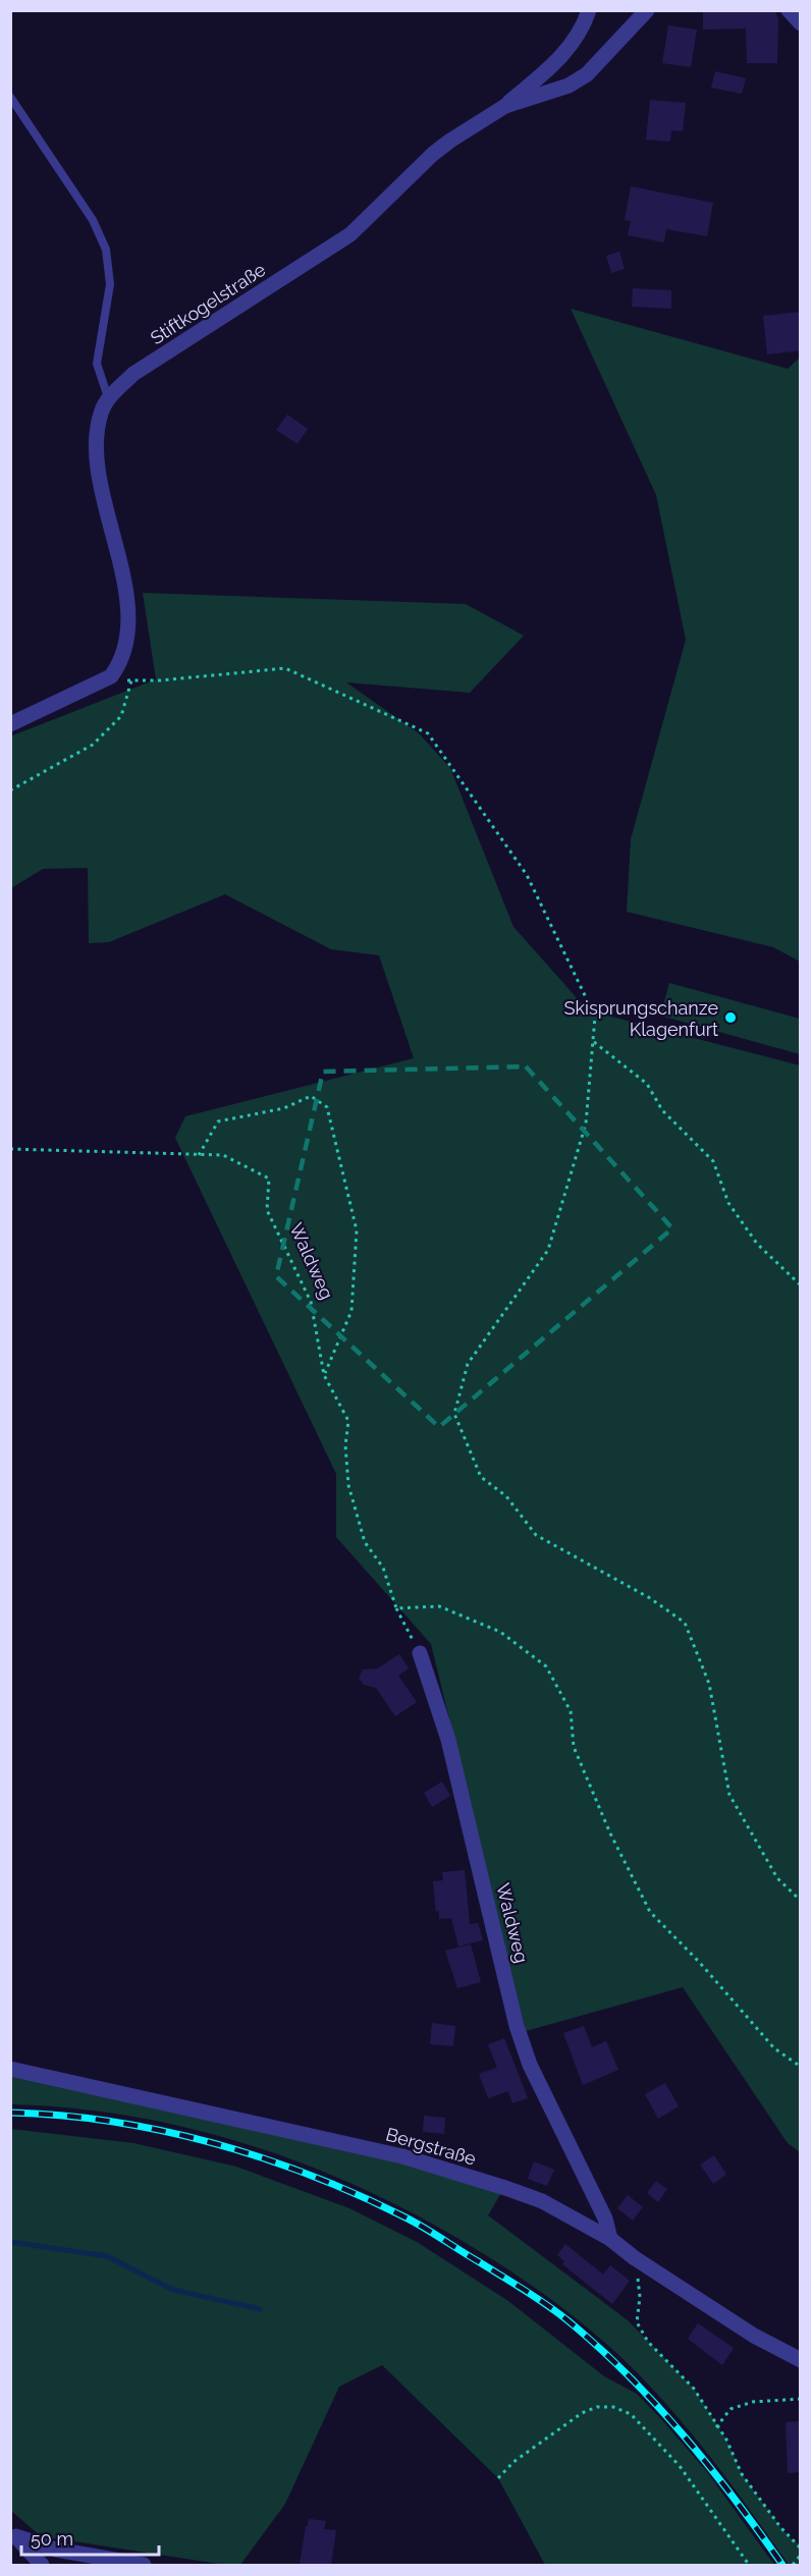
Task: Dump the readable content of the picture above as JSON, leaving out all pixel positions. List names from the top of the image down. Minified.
{"streets":{"street":["Stiftkogelstraße","Waldweg","Bergstraße"]},"crossings":[["Waldweg","Bergstraße"]],"places":["Skisprungschanze Klagenfurt"],"scale_bar":"50 m"}
